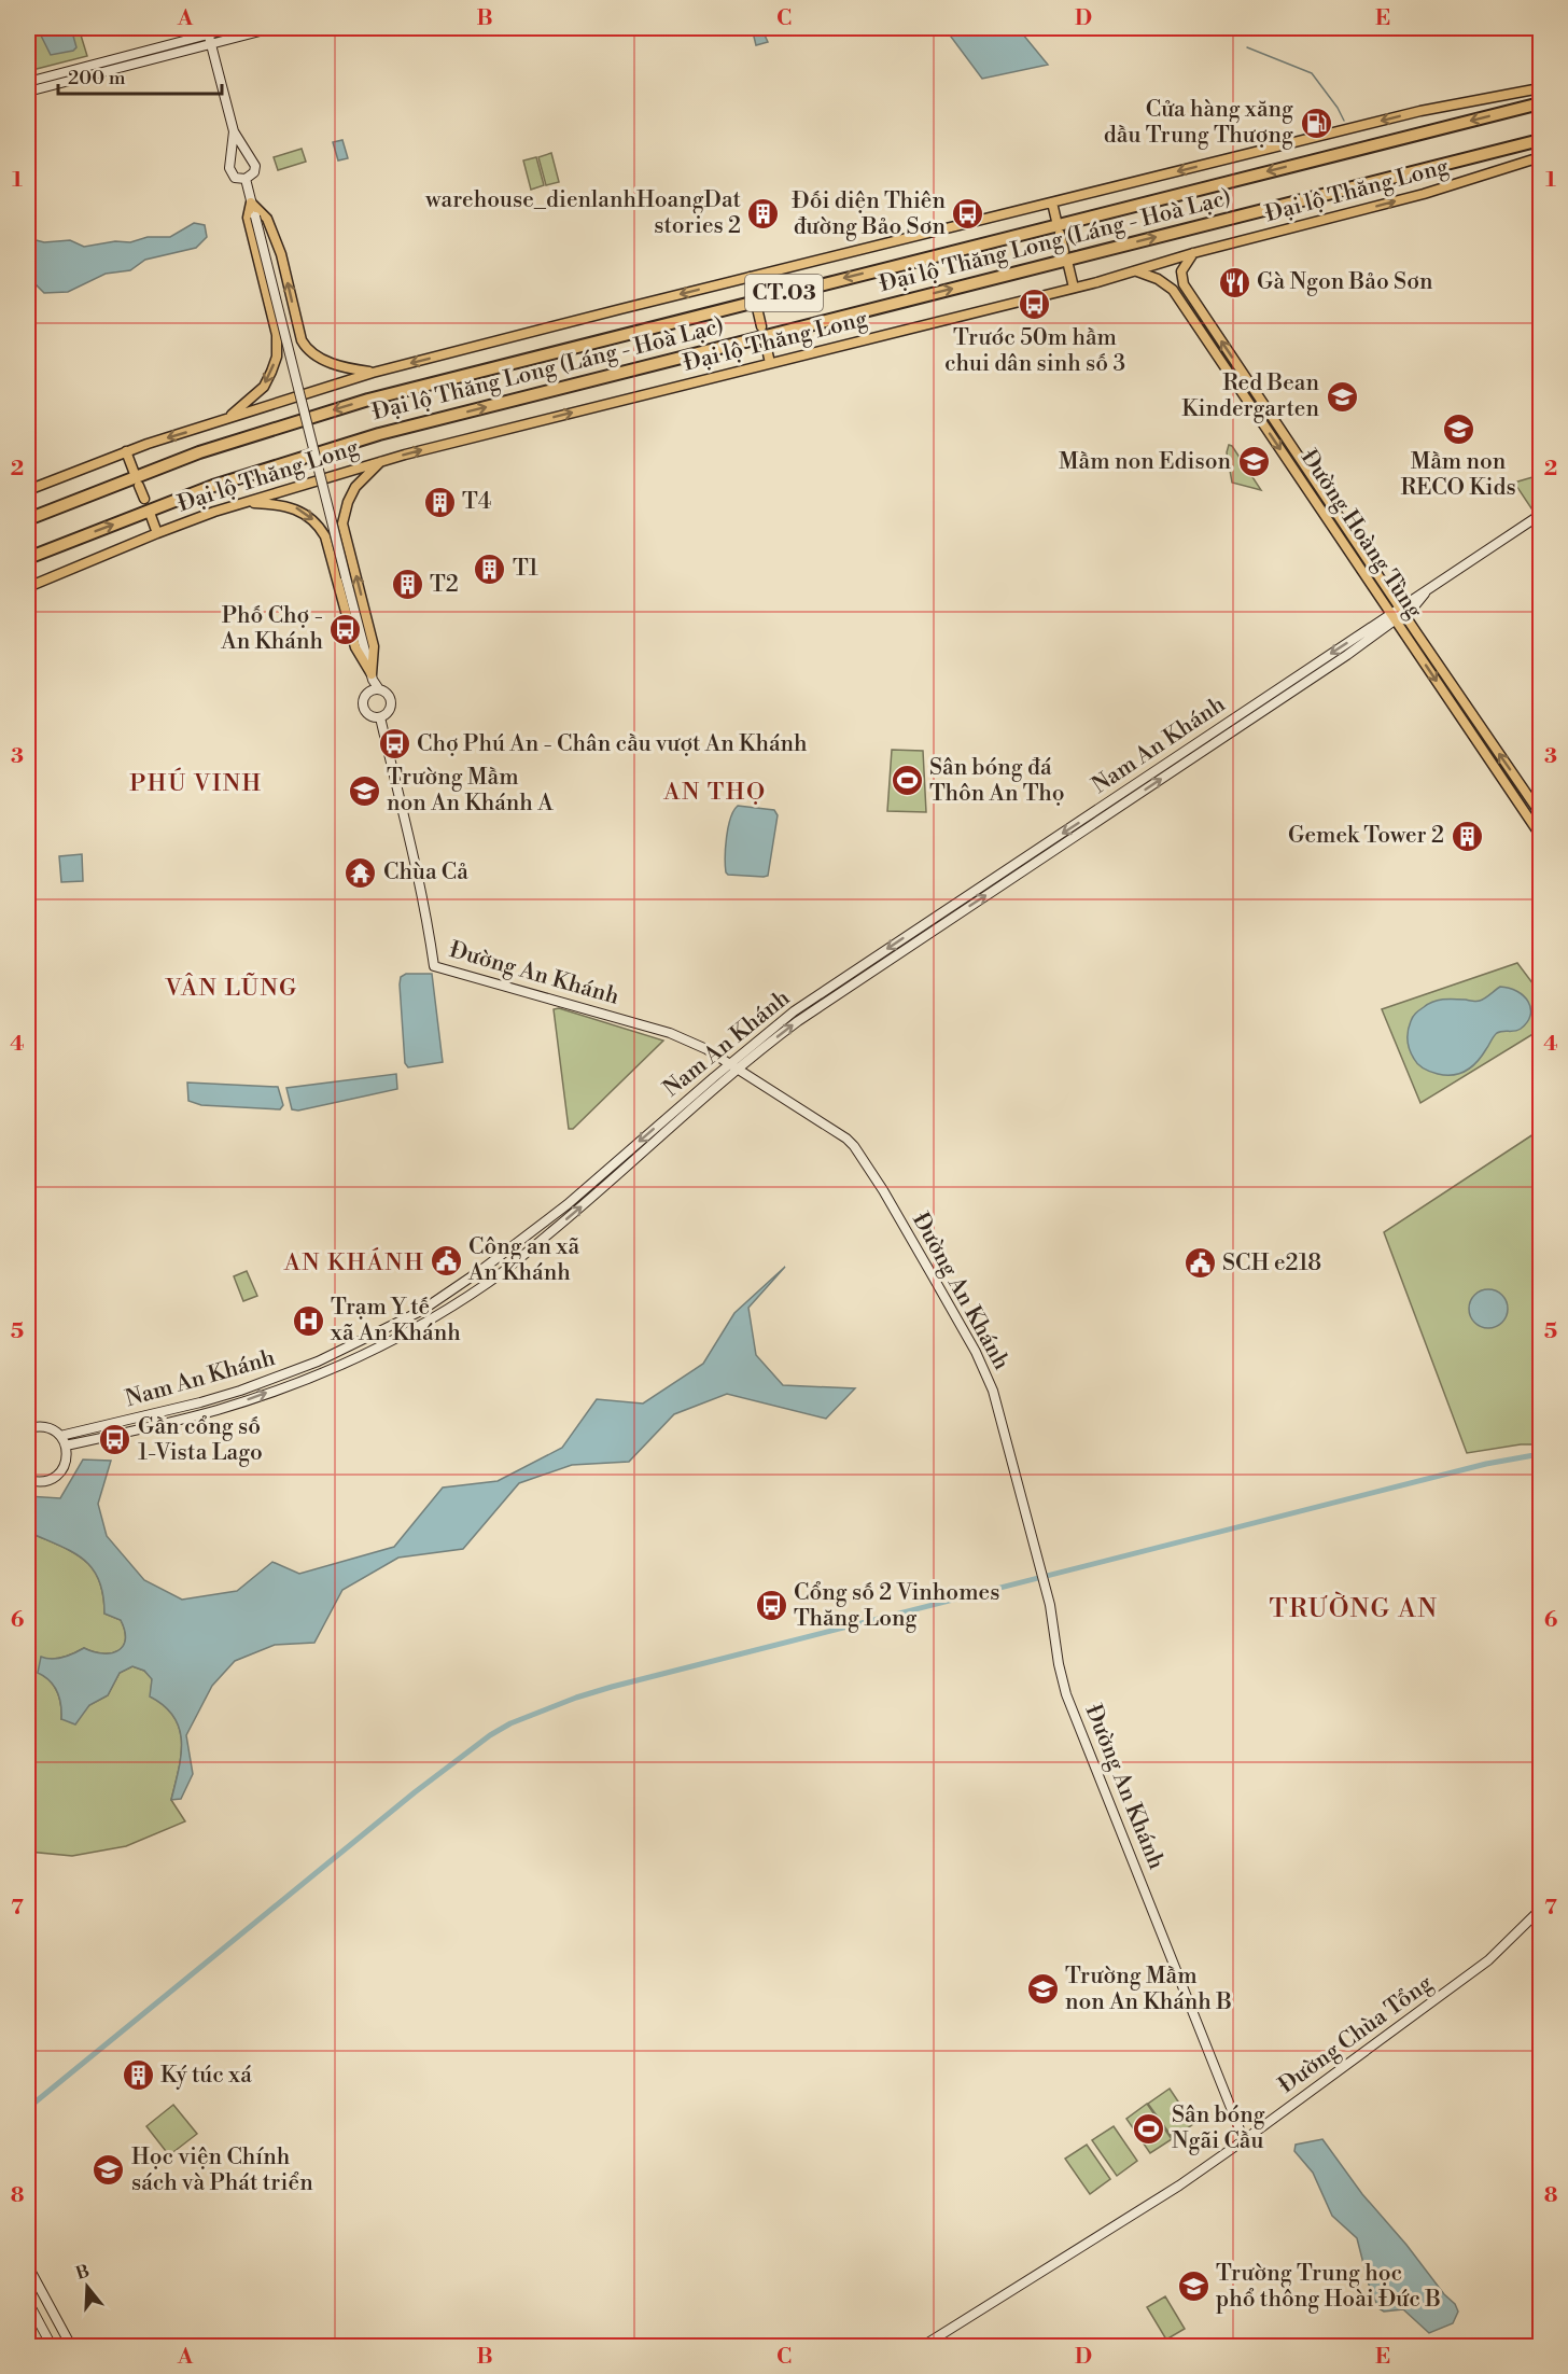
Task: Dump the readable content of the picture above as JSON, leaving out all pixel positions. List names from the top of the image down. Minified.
{"streets":{"highway":["Đại lộ Thăng Long (Láng - Hoà Lạc)","CT.03"],"main road":["Đại lộ Thăng Long","Đường Hoàng Tùng"],"street":["Nam An Khánh","Đường An Khánh","Đường Chùa Tổng"]},"crossings":[["Đại lộ Thăng Long","Đường Hoàng Tùng"],["Đường Hoàng Tùng","Nam An Khánh"],["Nam An Khánh","Đường An Khánh"],["Đường An Khánh","Đường Chùa Tổng"]],"one_way":["Đại lộ Thăng Long"],"districts":["PHÚ VINH","AN THỌ","VÂN LŨNG","AN KHÁNH","TRƯỜNG AN"],"places":{"fuel station":["Cửa hàng xăng dầu Trung Thượng"],"building":["warehouse_dienlanhHoangDat stories 2","T4","T1","T2","Gemek Tower 2","Ký túc xá"],"bus stop":["Đối diện Thiên đường Bảo Sơn","Trước 50m hầm chui dân sinh số 3","Phố Chợ - An Khánh","Chợ Phú An - Chân cầu vượt An Khánh","Gần cổng số 1-Vista Lago","Cổng số 2 Vinhomes Thăng Long"],"restaurant":["Gà Ngon Bảo Sơn"],"school or university":["Red Bean Kindergarten","Mầm non RECO Kids","Mầm non Edison","Trường Mầm non An Khánh A","Trường Mầm non An Khánh B","Học viện Chính sách và Phát triển","Trường Trung học phổ thông Hoài Đức B"],"sports":["Sân bóng đá Thôn An Thọ","Sân bóng Ngãi Cầu"],"temple":["Chùa Cả"],"public building":["Công an xã An Khánh","SCH e218"],"hospital":["Trạm Y tế xã An Khánh"]},"scale_bar":"200 m","north":"top","grid":{"columns":["A","B","C","D","E"],"rows":["1","2","3","4","5","6","7","8"]}}
